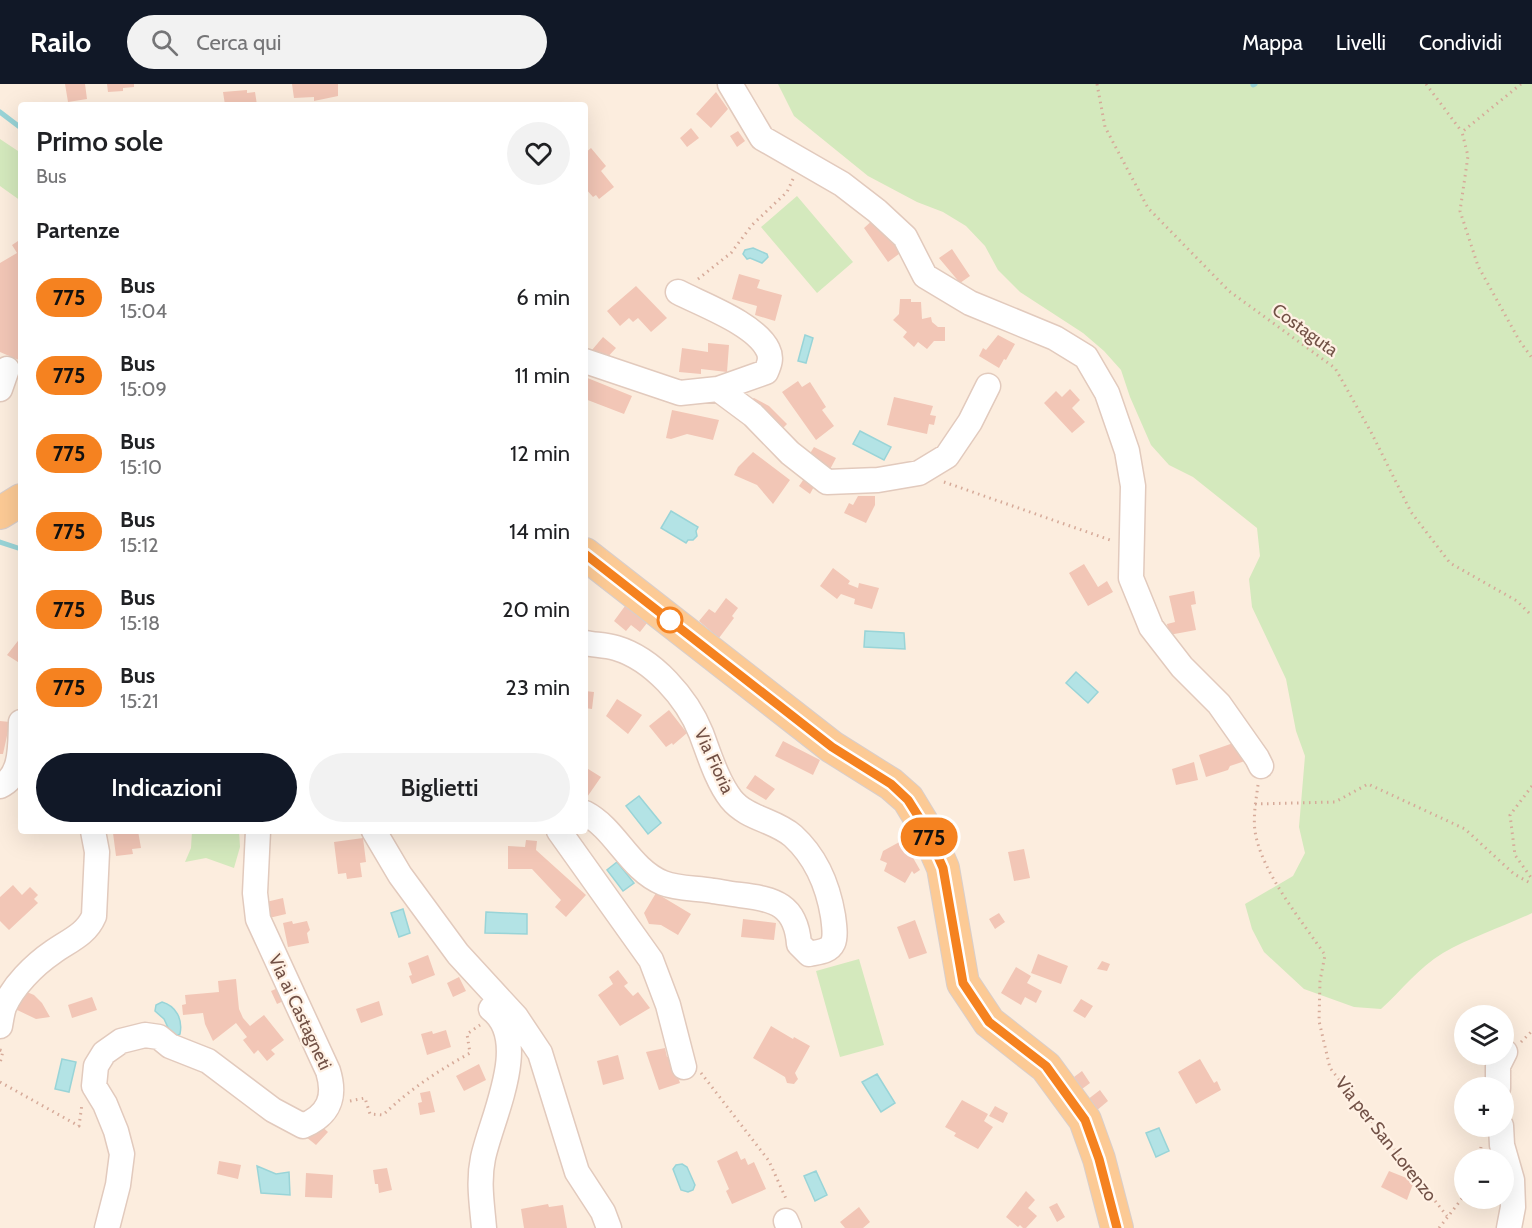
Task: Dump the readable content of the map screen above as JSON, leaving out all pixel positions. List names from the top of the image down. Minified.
{"streets":{"street":["Via Fioria","Via ai Castagneti"],"path":["Costaguta","Via per San Lorenzo"]},"lines":["bus line 775"],"page":{"header":"Railo","search":"Cerca qui","nav":["Mappa","Livelli","Condividi"],"on_map":"775","heading":[["Primo sole","Bus"],"Partenze"],"list":[{"mark":"775","name":"Bus","note":"15:04","value":"6 min"},{"mark":"775","name":"Bus","note":"15:09","value":"11 min"},{"mark":"775","name":"Bus","note":"15:10","value":"12 min"},{"mark":"775","name":"Bus","note":"15:12","value":"14 min"},{"mark":"775","name":"Bus","note":"15:18","value":"20 min"},{"mark":"775","name":"Bus","note":"15:21","value":"23 min"}],"buttons":["Indicazioni","Biglietti"],"map_buttons":["+","−"]}}
